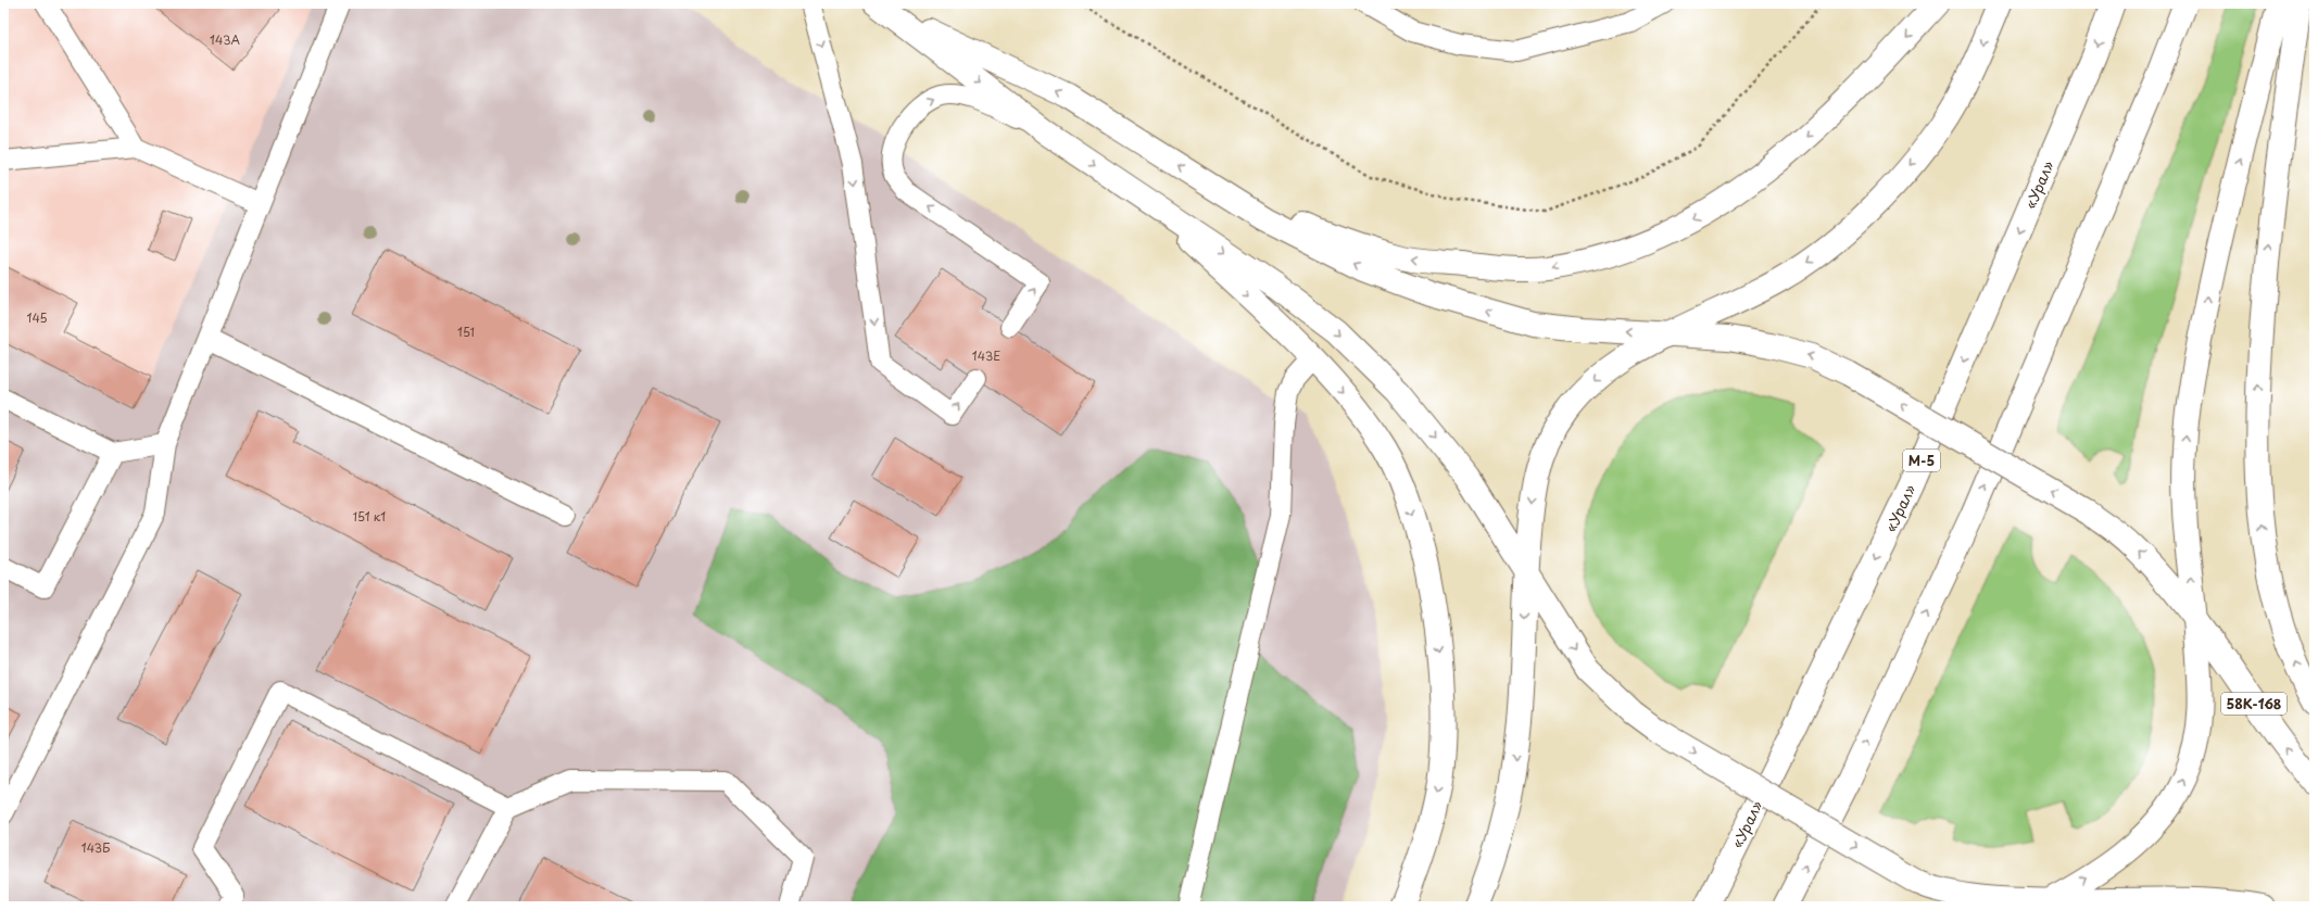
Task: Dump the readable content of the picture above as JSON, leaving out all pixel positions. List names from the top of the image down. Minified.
{"streets":{"main road":["«Урал»","М-5","58К-168"]},"house_numbers":["143А","145","151","143Е","151 к1","143Б"]}
